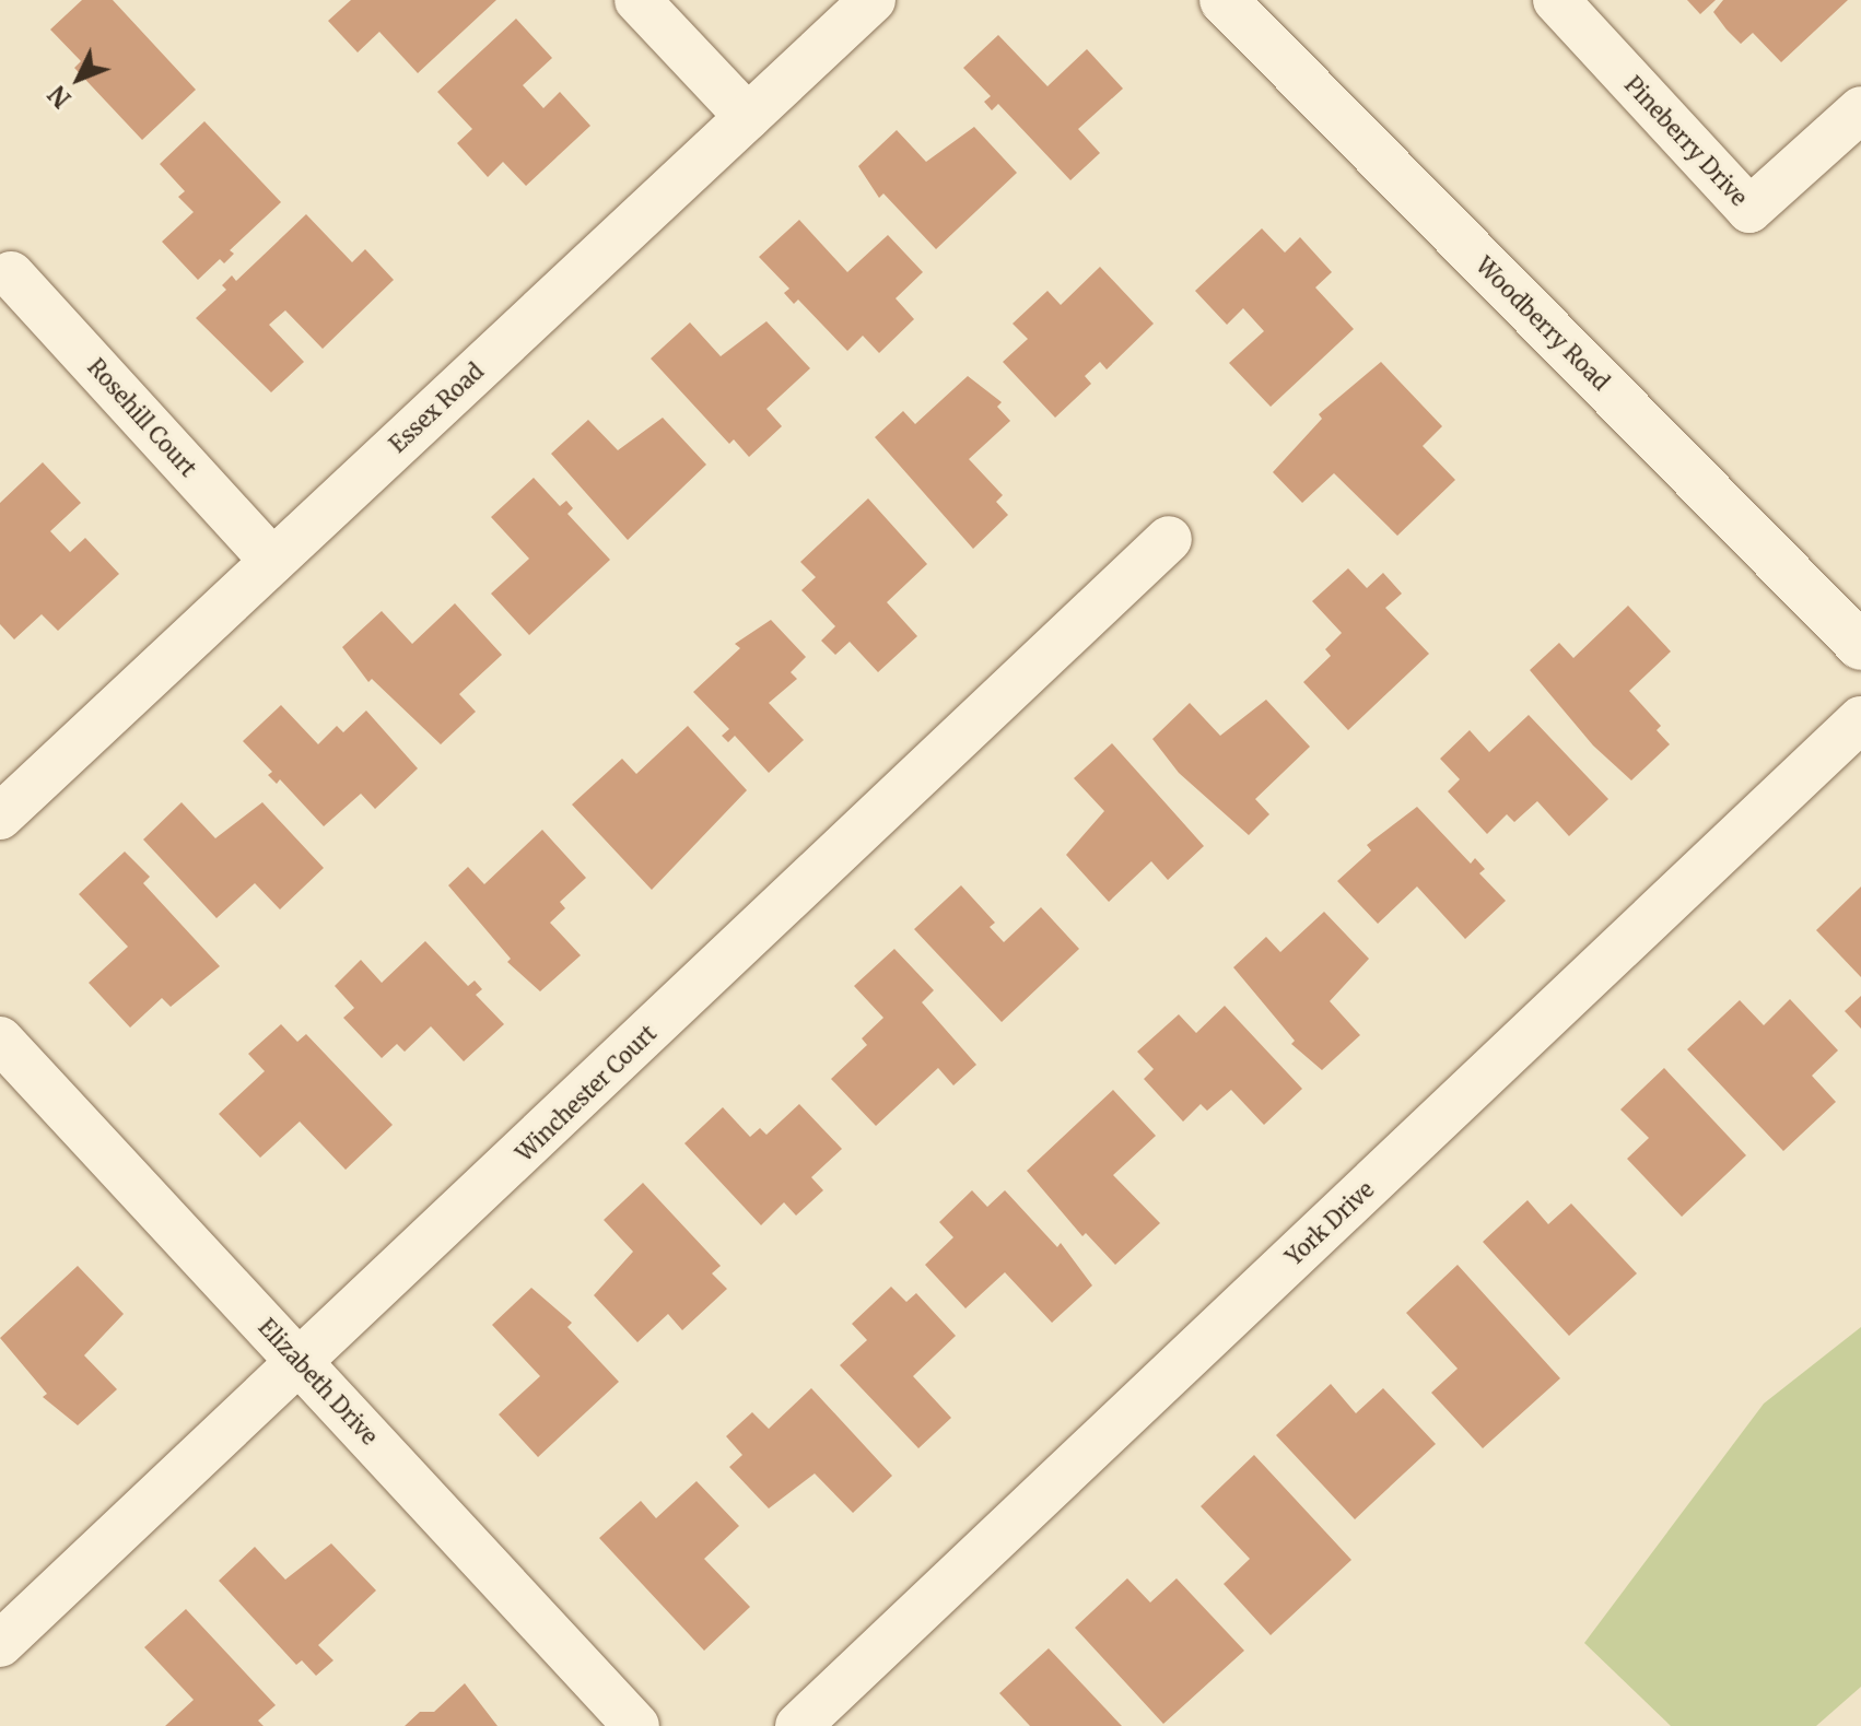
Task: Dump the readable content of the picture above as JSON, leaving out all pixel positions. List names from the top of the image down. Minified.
{"streets":{"street":["Pineberry Drive","Woodberry Road","Essex Road","Rosehill Court","Winchester Court","York Drive","Elizabeth Drive"]},"crossings":[["Essex Road","Rosehill Court"],["Winchester Court","Elizabeth Drive"]],"north":"bottom left"}
